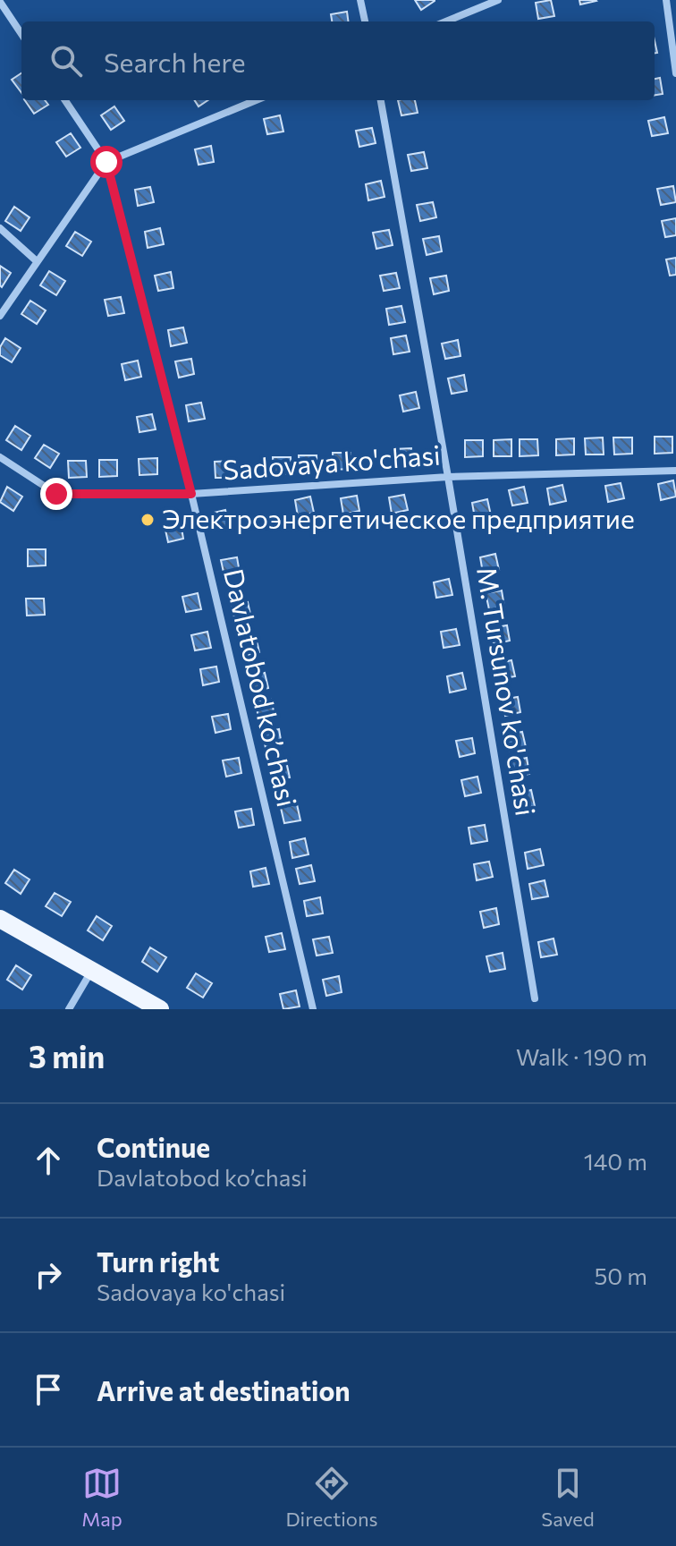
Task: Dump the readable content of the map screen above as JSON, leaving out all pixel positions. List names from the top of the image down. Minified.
{"streets":{"street":["Sadovaya ko'chasi","Davlatobod ko’chasi","M. Tursunov ko'chasi"]},"crossings":[["Sadovaya ko'chasi","Davlatobod ko’chasi"],["Sadovaya ko'chasi","M. Tursunov ko'chasi"]],"places":["Электроэнергетическое предприятие"],"page":{"search":"Search here","heading":["3 min","Walk · 190 m"],"list":[["Continue","Davlatobod ko’chasi","140 m"],["Turn right","Sadovaya ko'chasi","50 m"],"Arrive at destination"],"nav":["Map","Directions","Saved"]}}
